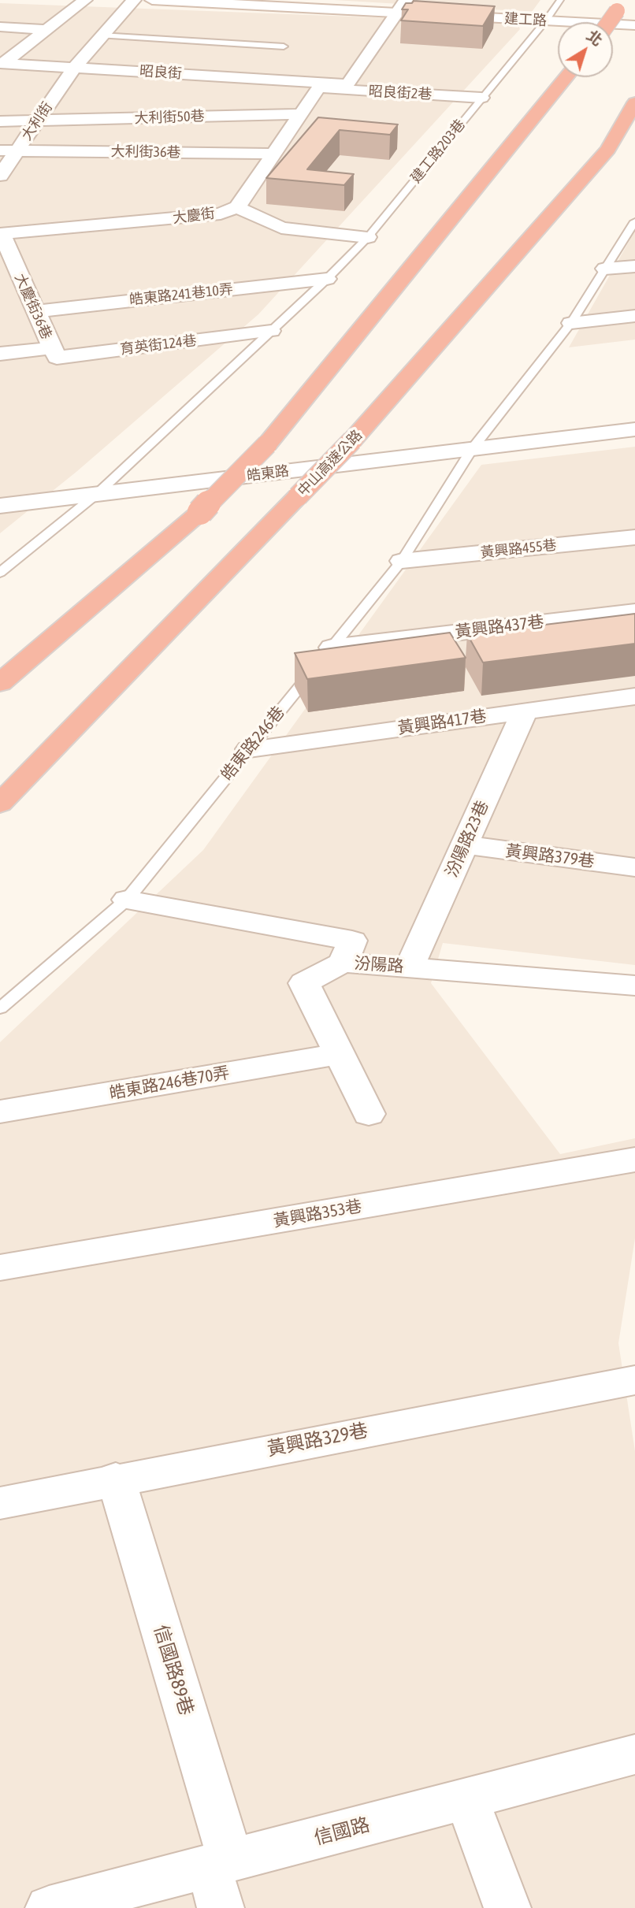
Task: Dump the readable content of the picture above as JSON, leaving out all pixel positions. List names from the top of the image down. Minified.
{"streets":{"highway":["中山高速公路"],"street":["建工路","昭良街","昭良街2巷","大利街50巷","大利街","大利街36巷","大慶街","皓東路241巷10弄","大慶街36巷","育英街124巷","皓東路","黃興路455巷","黃興路437巷","黃興路417巷","汾陽路23巷","黃興路379巷","汾陽路","皓東路246巷70弄","黃興路353巷","黃興路329巷","信國路89巷","信國路"],"lane":["建工路203巷","皓東路246巷"]},"crossings":[["建工路","建工路203巷"],["昭良街","昭良街2巷"],["昭良街","大利街"],["昭良街","大慶街"],["昭良街2巷","建工路203巷"],["昭良街2巷","大慶街"],["大利街50巷","大利街"],["大利街50巷","大慶街"],["大利街","大利街36巷"],["建工路203巷","皓東路241巷10弄"],["建工路203巷","育英街124巷"],["建工路203巷","皓東路"],["大利街36巷","大慶街"],["大慶街","大慶街36巷"],["皓東路241巷10弄","大慶街36巷"],["大慶街36巷","育英街124巷"],["皓東路","皓東路246巷"],["黃興路455巷","皓東路246巷"],["黃興路437巷","皓東路246巷"],["黃興路417巷","皓東路246巷"],["黃興路417巷","汾陽路23巷"],["皓東路246巷","汾陽路"],["汾陽路23巷","黃興路379巷"],["汾陽路23巷","汾陽路"],["黃興路329巷","信國路89巷"],["信國路89巷","信國路"]],"north":"top right"}
